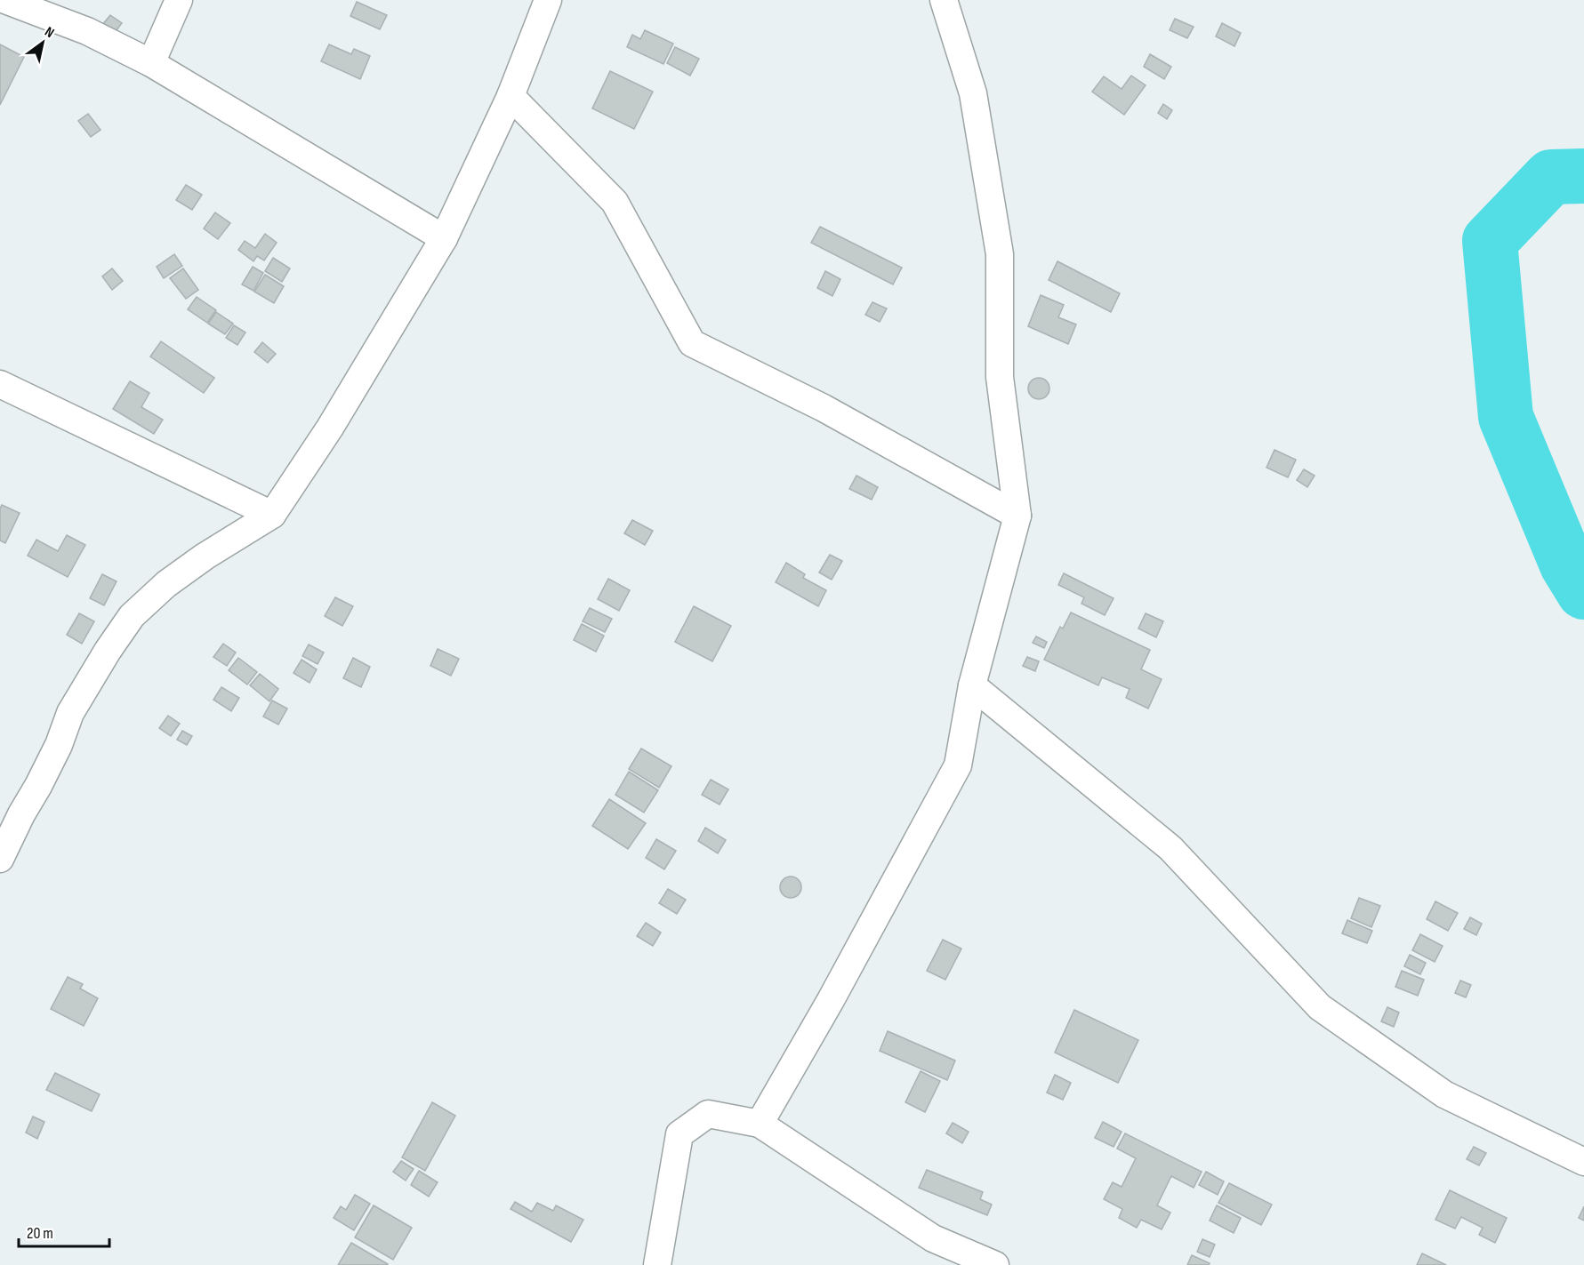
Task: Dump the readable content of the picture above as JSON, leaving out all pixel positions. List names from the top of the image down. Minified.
{"scale_bar":"20 m","north":"top right"}
